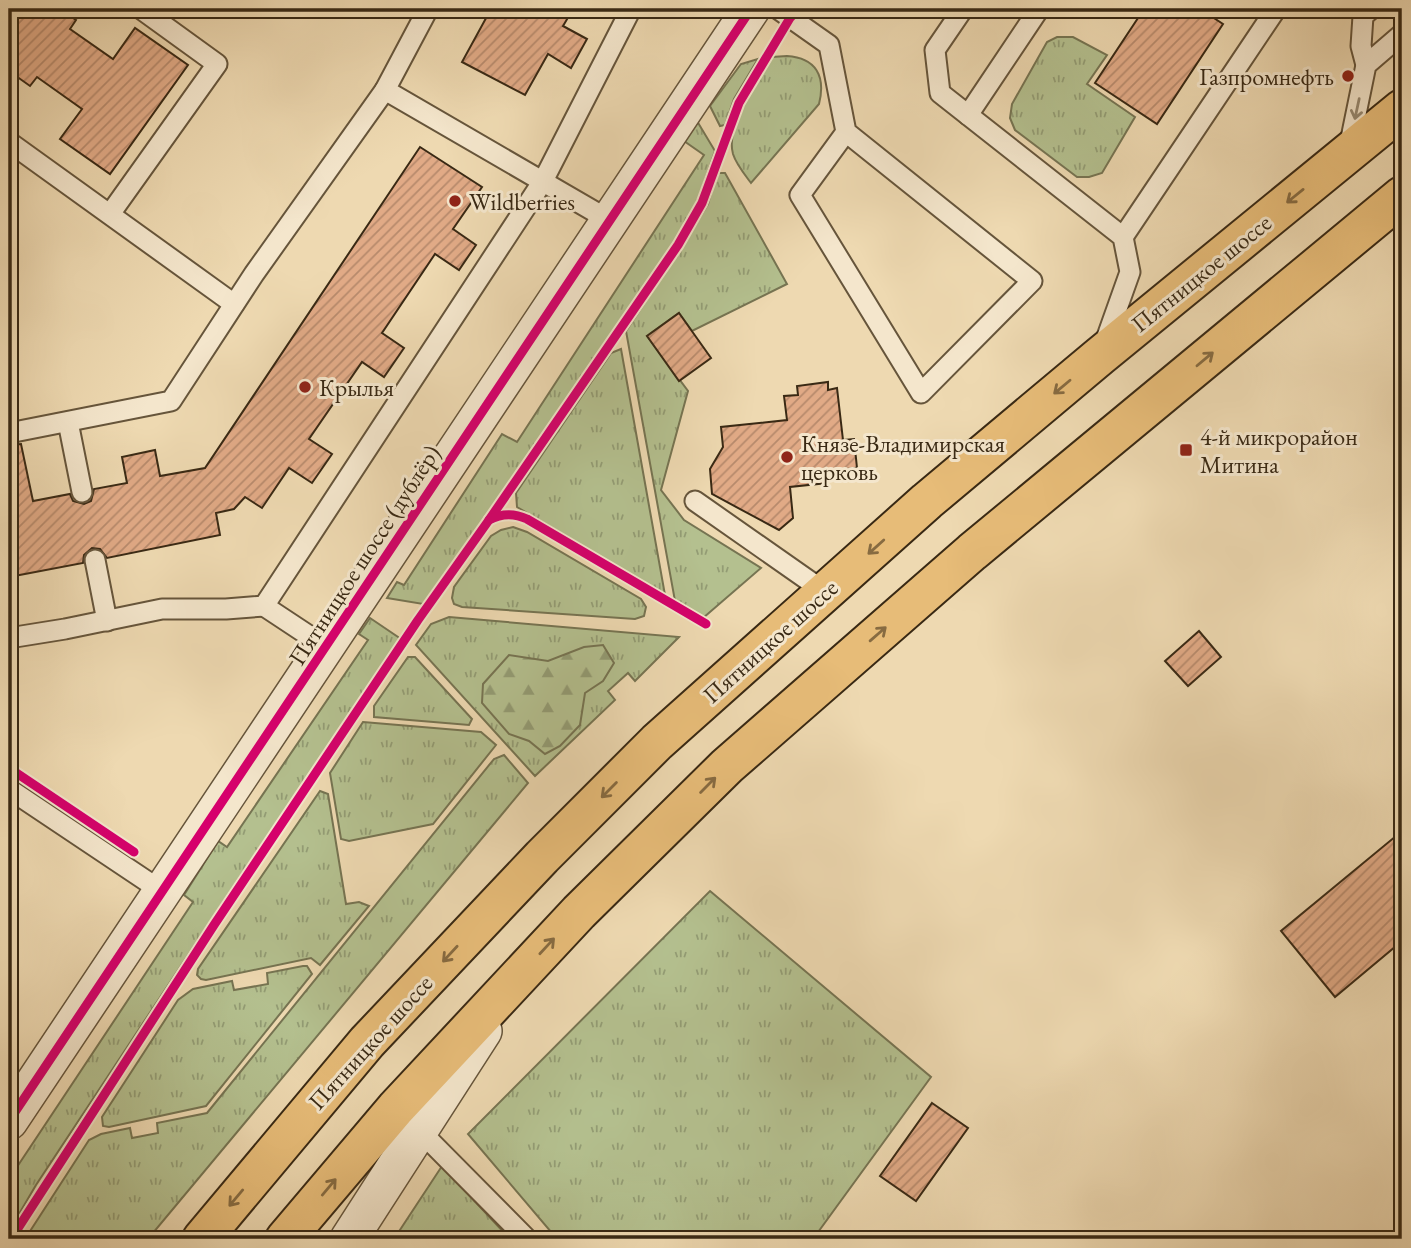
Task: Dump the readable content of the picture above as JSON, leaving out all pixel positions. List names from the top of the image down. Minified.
{"streets":{"main road":["Пятницкое шоссе"],"street":["Пятницкое шоссе (дублёр)"]},"places":{"other":["Газпромнефть","Wildberries","Крылья","Князе-Владимирская церковь"],"transit":["4-й микрорайон Митина"]}}
